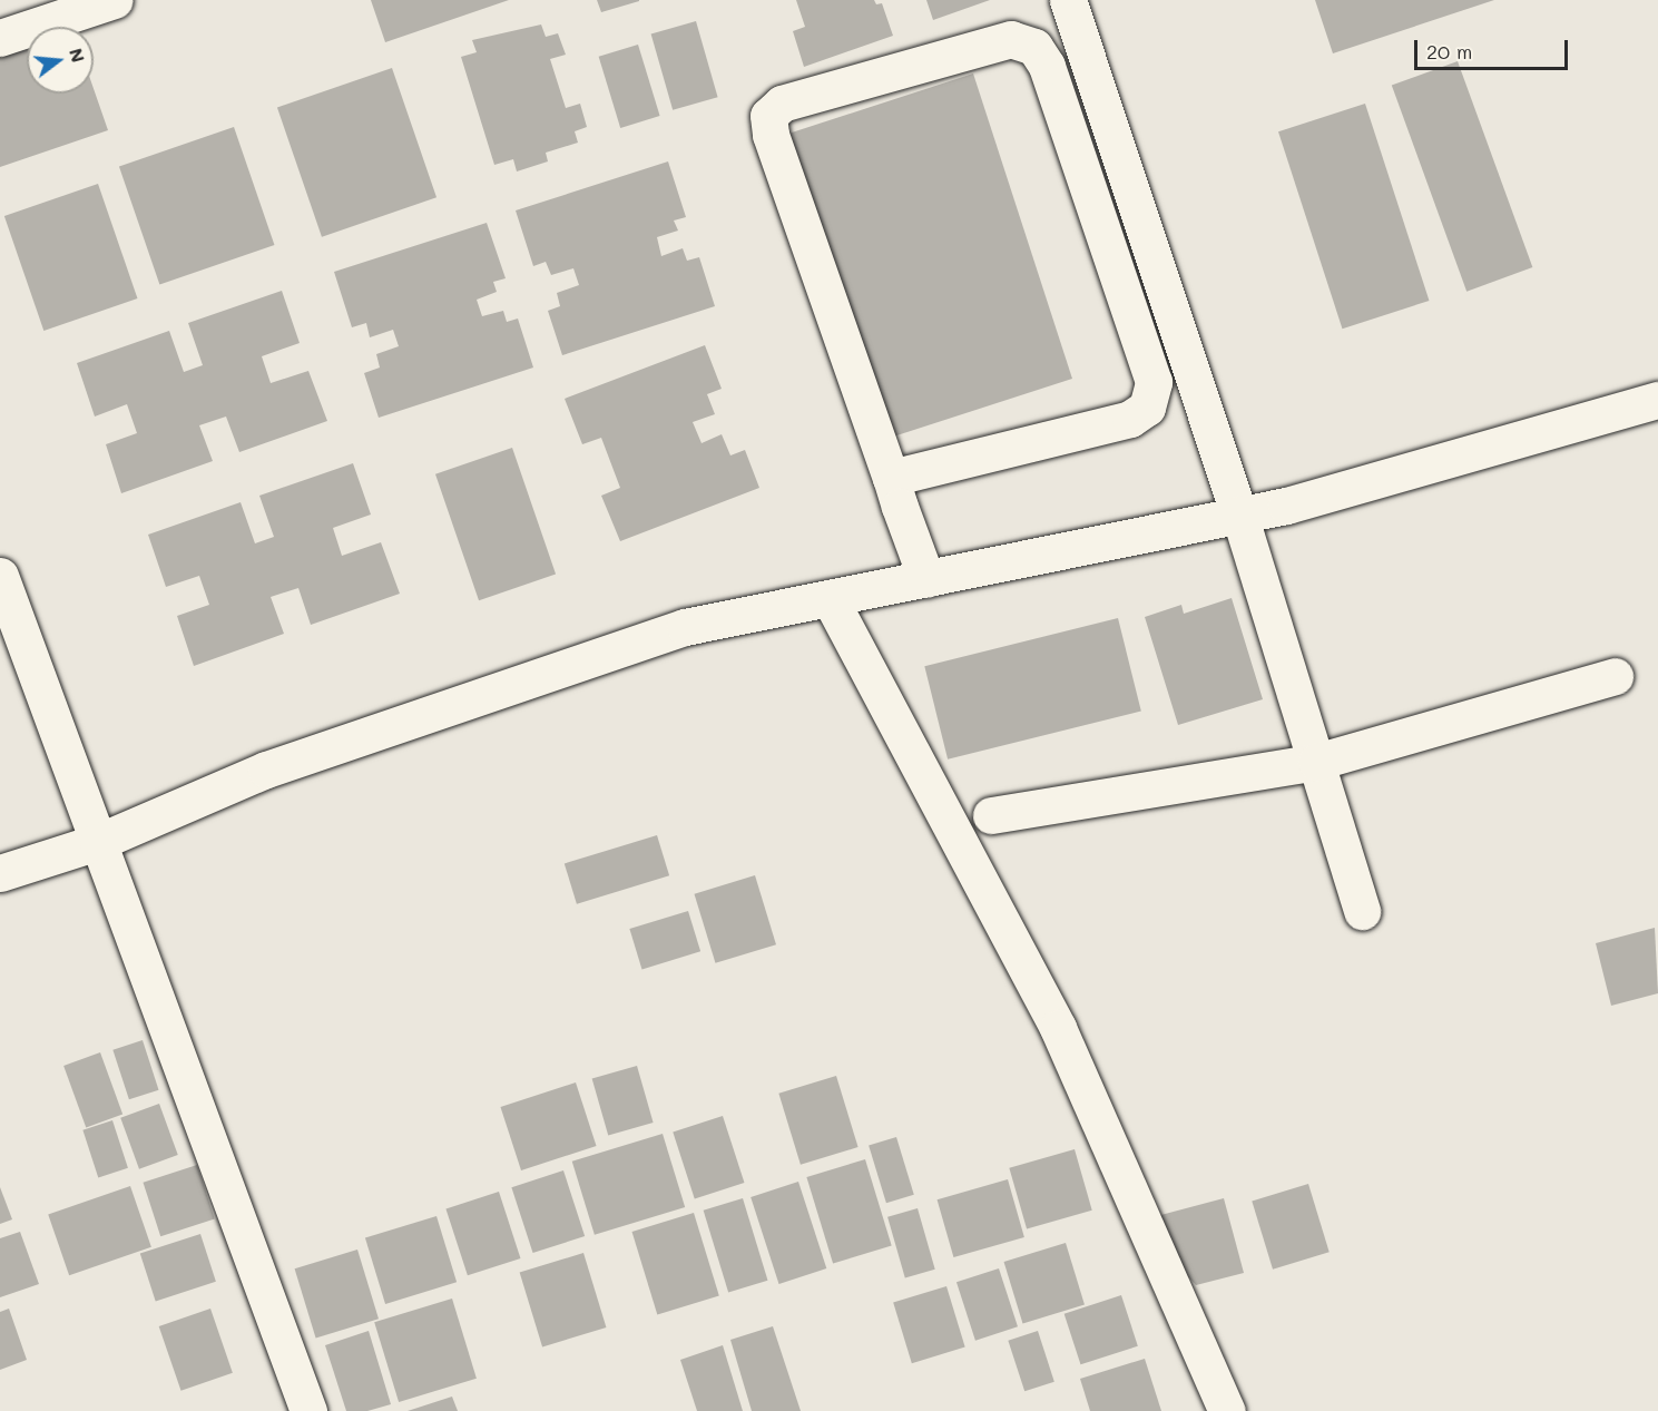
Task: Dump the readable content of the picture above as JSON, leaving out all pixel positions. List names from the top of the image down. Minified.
{"scale_bar":"20 m","north":"right"}
